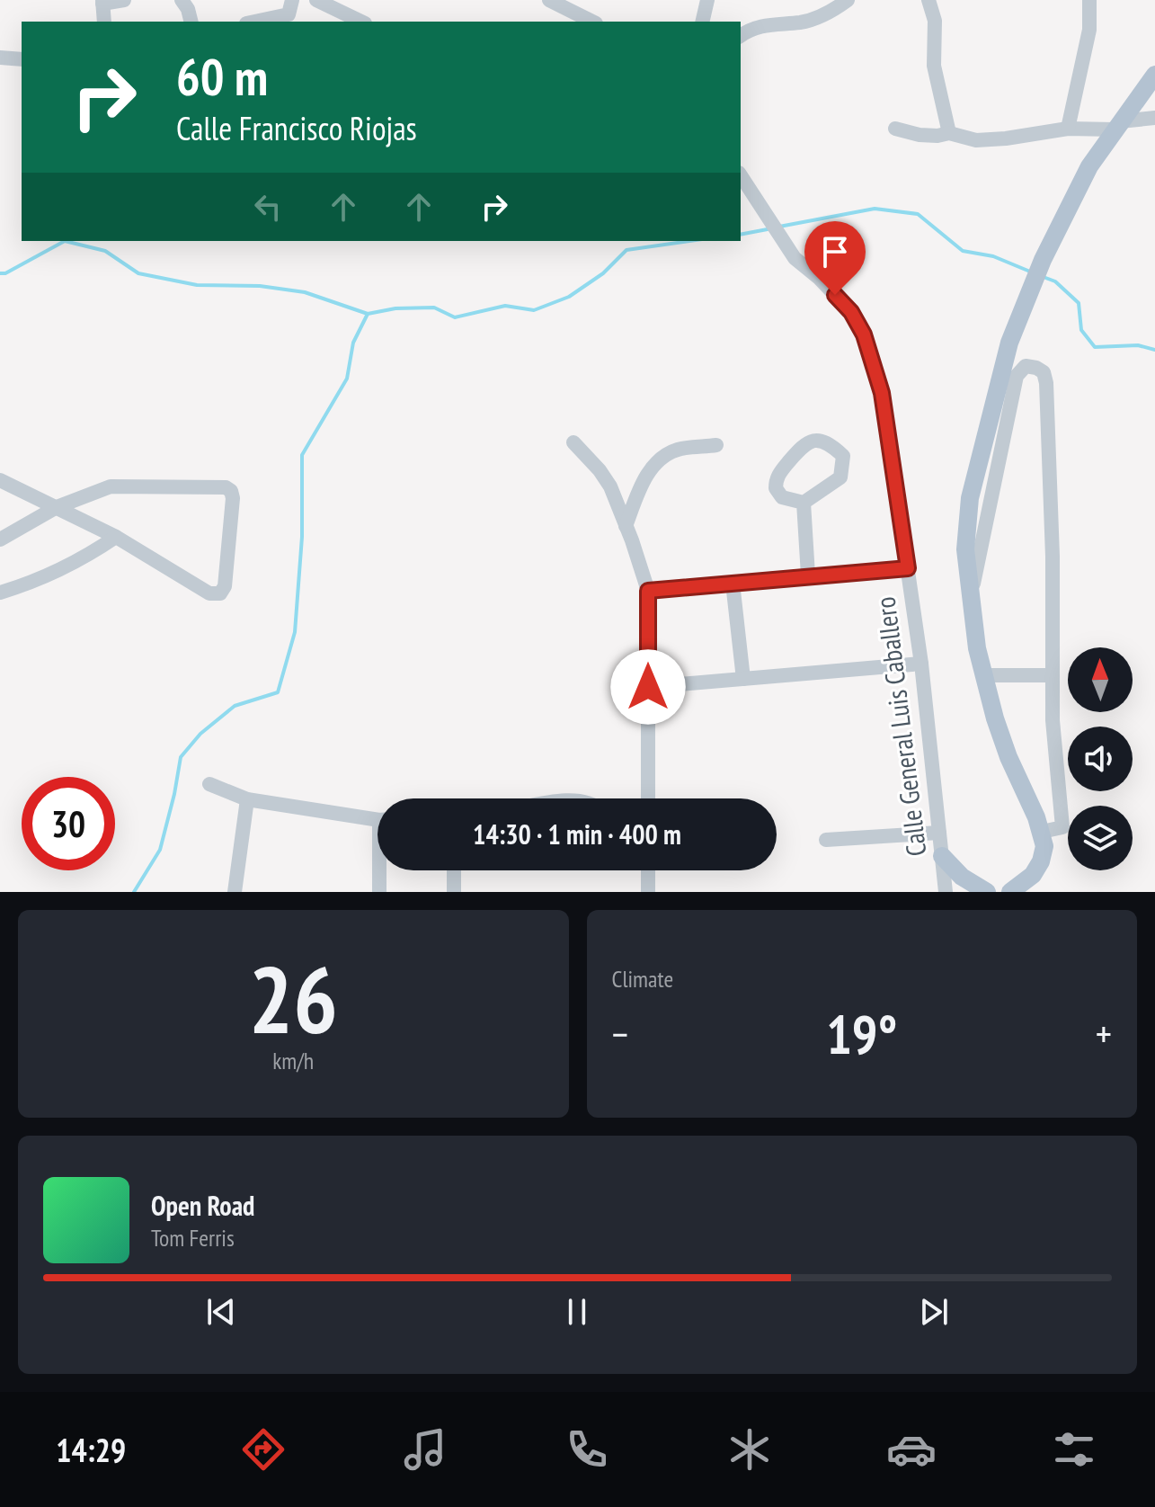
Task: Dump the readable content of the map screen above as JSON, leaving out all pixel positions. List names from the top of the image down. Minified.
{"streets":{"street":["Calle General Luis Caballero"]},"north":"top","page":{"turn":["60 m","Calle Francisco Riojas"],"limit":"30","trip":"14:30 · 1 min · 400 m","tile":[["26","km/h"],"Climate"],"heat":["−","19°","+"],"song":["Open Road","Tom Ferris"],"tabs":"14:29"}}
